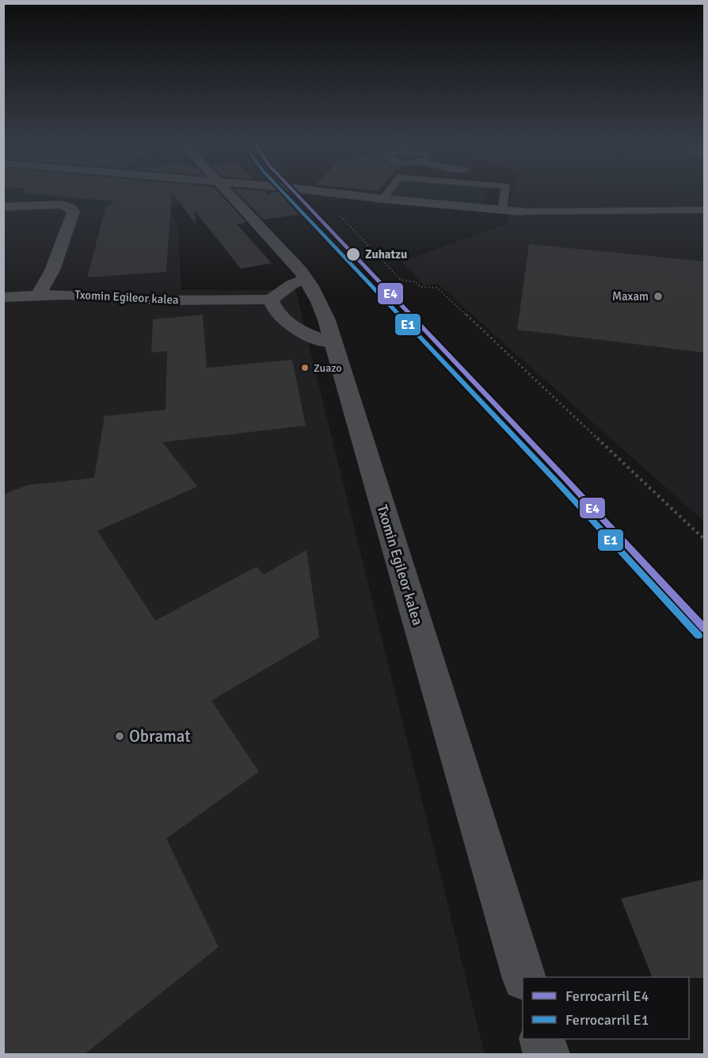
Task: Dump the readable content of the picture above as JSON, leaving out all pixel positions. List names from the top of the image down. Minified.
{"streets":{"street":["Txomin Egileor kalea"]},"places":["Zuhatzu","Maxam","Zuazo","Obramat"],"lines":["rail line E4","rail line E1"],"legend":["Ferrocarril E4","Ferrocarril E1"]}
